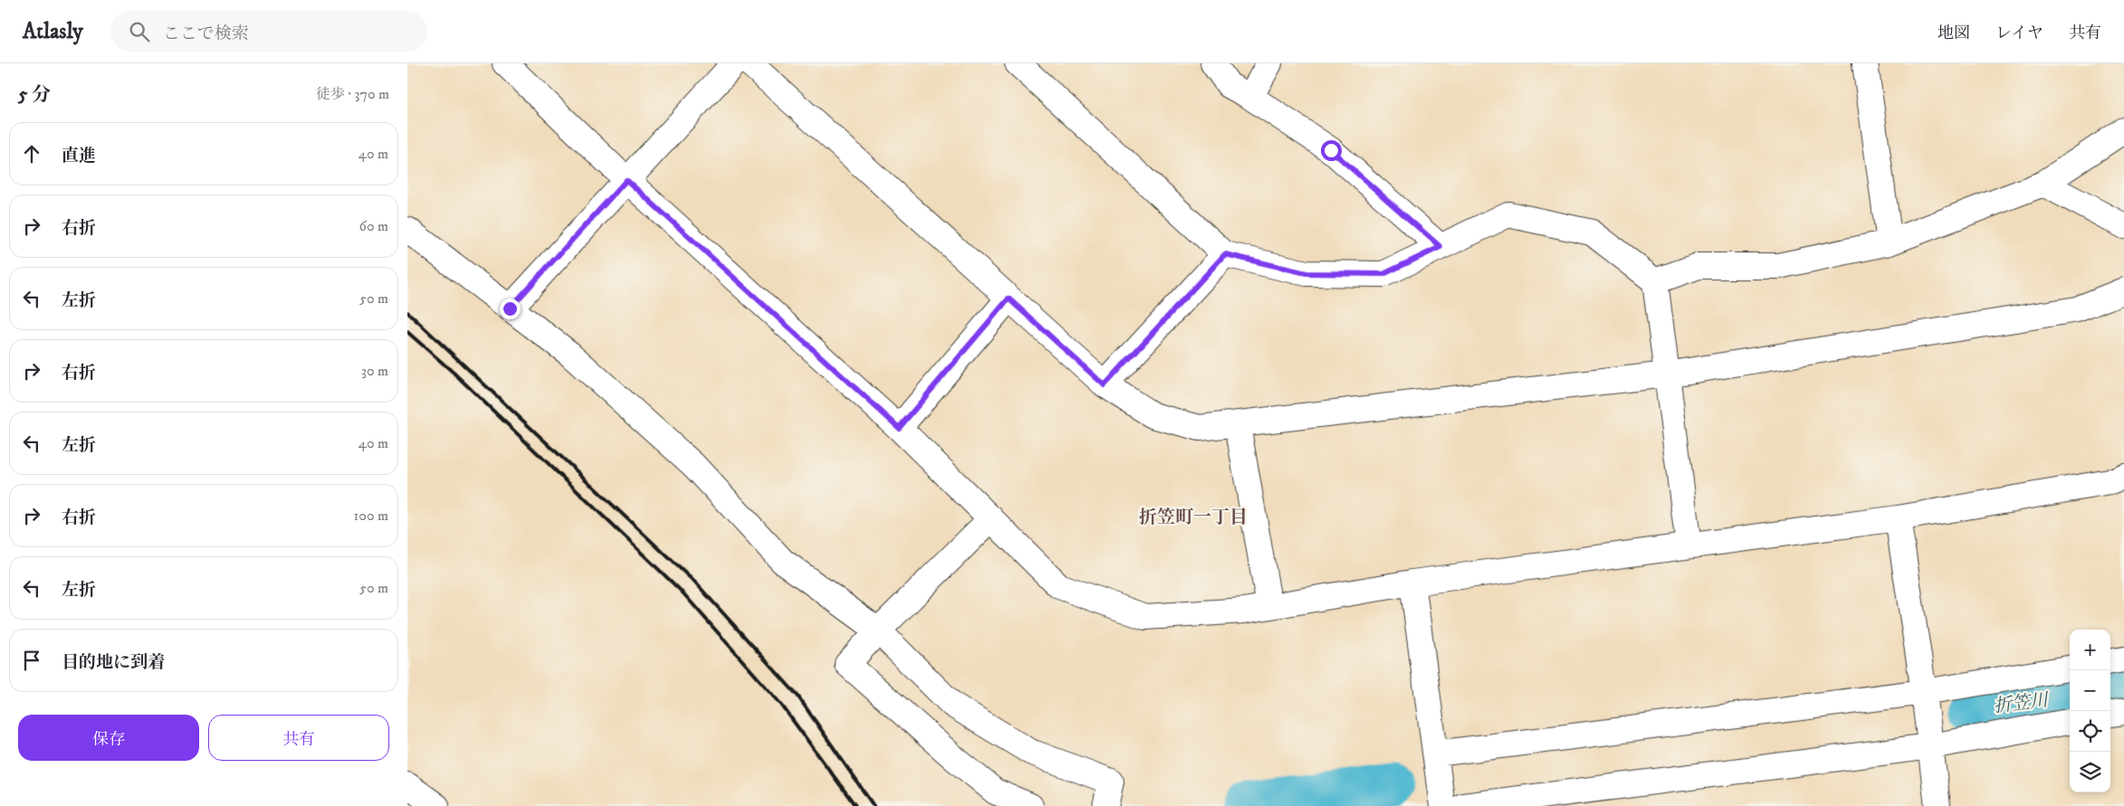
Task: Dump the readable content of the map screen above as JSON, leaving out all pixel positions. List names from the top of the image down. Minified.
{"districts":["折笠町一丁目"],"water":["折笠川"],"page":{"header":"Atlasly","search":"ここで検索","nav":["地図","レイヤ","共有"],"heading":["5 分","徒歩 · 370 m"],"list":[["直進","40 m"],["右折","60 m"],["左折","50 m"],["右折","30 m"],["左折","40 m"],["右折","100 m"],["左折","50 m"],"目的地に到着"],"map_buttons":["+","−"],"buttons":["保存","共有"]}}
